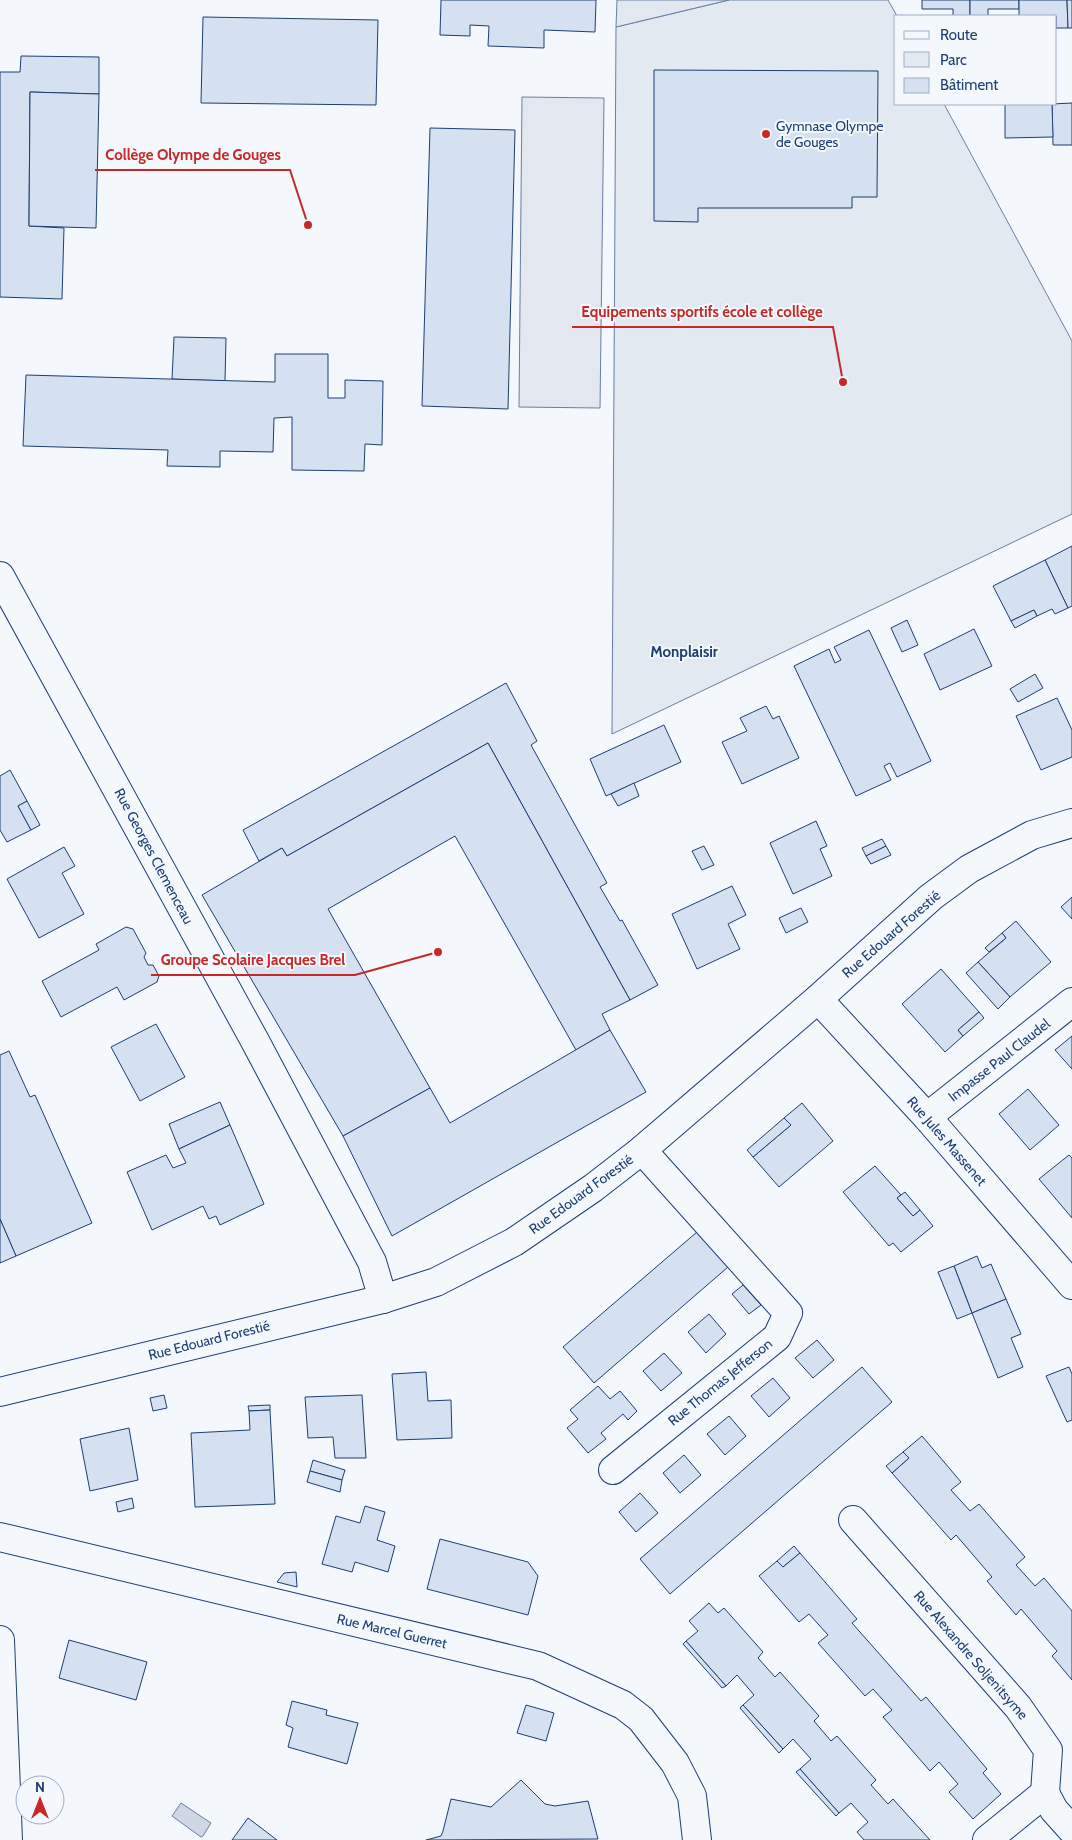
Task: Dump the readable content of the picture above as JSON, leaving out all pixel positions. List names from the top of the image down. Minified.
{"streets":{"street":["Rue Georges Clemenceau","Rue Edouard Forestié","Impasse Paul Claudel","Rue Jules Massenet","Rue Thomas Jefferson","Rue Marcel Guerret","Rue Alexandre Soljenitsyme"]},"crossings":[["Rue Georges Clemenceau","Rue Edouard Forestié"],["Rue Edouard Forestié","Rue Jules Massenet"],["Rue Edouard Forestié","Rue Thomas Jefferson"],["Impasse Paul Claudel","Rue Jules Massenet"]],"districts":["Monplaisir"],"places":["Gymnase Olympe de Gouges","Collège Olympe de Gouges","Equipements sportifs école et collège","Groupe Scolaire Jacques Brel"],"legend":["Route","Parc","Bâtiment"],"north":"top"}
